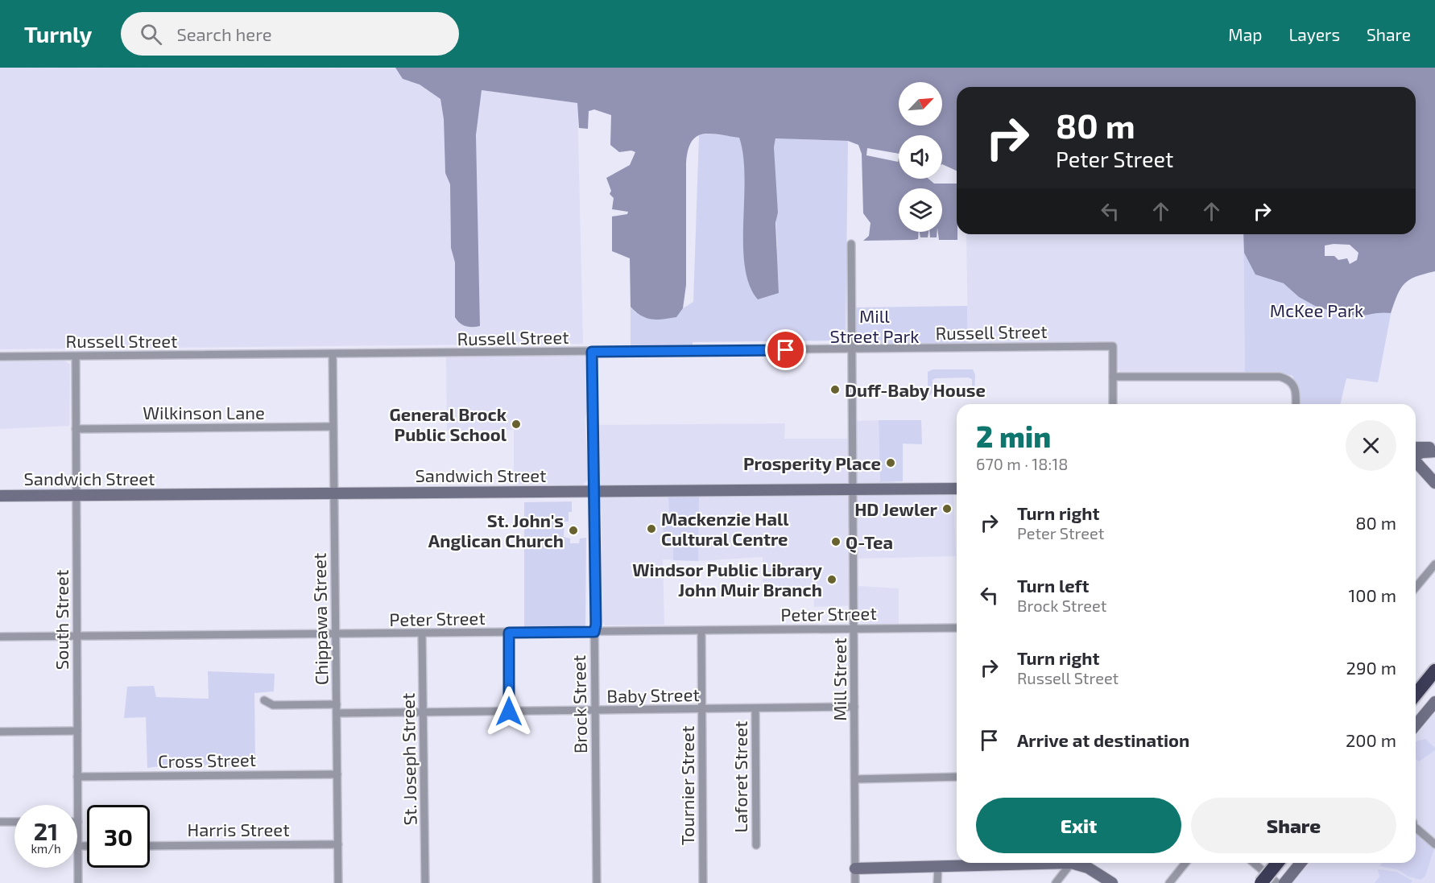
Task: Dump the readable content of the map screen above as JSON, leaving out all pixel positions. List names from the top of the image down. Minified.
{"streets":{"main road":["Sandwich Street"],"street":["Russell Street","Wilkinson Lane","Peter Street","Chippawa Street","South Street","Mill Street","Baby Street","Brock Street","St. Joseph Street","Cross Street","Laforet Street","Tournier Street","Harris Street"]},"crossings":[["Russell Street","Chippawa Street"],["Russell Street","South Street"],["Russell Street","Mill Street"],["Russell Street","Brock Street"],["Wilkinson Lane","Chippawa Street"],["Wilkinson Lane","South Street"],["Sandwich Street","Chippawa Street"],["Sandwich Street","South Street"],["Sandwich Street","Mill Street"],["Sandwich Street","Brock Street"],["Peter Street","Chippawa Street"],["Peter Street","South Street"],["Peter Street","Mill Street"],["Peter Street","Brock Street"],["Peter Street","St. Joseph Street"],["Peter Street","Tournier Street"],["Chippawa Street","Baby Street"],["Chippawa Street","Cross Street"],["Chippawa Street","Harris Street"],["South Street","Cross Street"],["Mill Street","Baby Street"],["Baby Street","Brock Street"],["Baby Street","St. Joseph Street"],["Baby Street","Laforet Street"],["Baby Street","Tournier Street"]],"parks":["McKee Park","Mill Street Park"],"places":["Duff-Baby House","General Brock Public School","Prosperity Place","HD Jewler","Mackenzie Hall Cultural Centre","St. John's Anglican Church","Q-Tea","Windsor Public Library John Muir Branch"],"north":"top right","page":{"header":"Turnly","search":"Search here","nav":["Map","Layers","Share"],"turn":["80 m","Peter Street"],"heading":["2 min","670 m · 18:18"],"list":[{"name":"Turn right","note":"Peter Street","value":"80 m"},{"name":"Turn left","note":"Brock Street","value":"100 m"},{"name":"Turn right","note":"Russell Street","value":"290 m"},{"name":"Arrive at destination","value":"200 m"}],"buttons":["Exit","Share"],"speed":"21 km/h","limit":"30"}}
